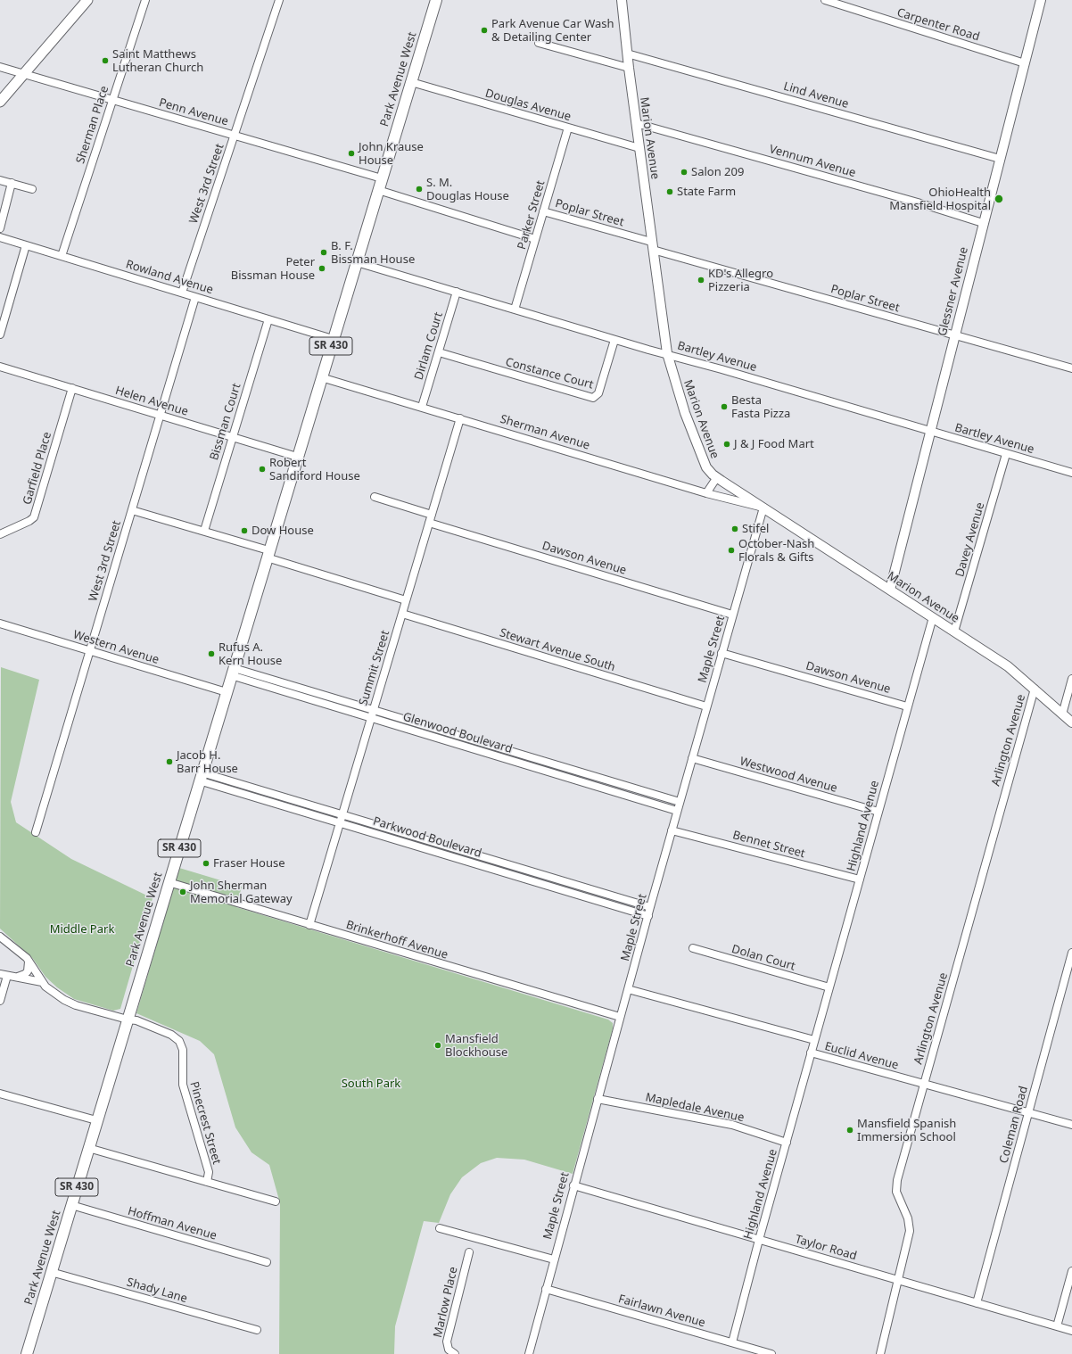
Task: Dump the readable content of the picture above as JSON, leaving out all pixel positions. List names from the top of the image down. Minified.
{"streets":{"main road":["Park Avenue West","SR 430"],"street":["Carpenter Road","Lind Avenue","Douglas Avenue","Penn Avenue","Sherman Place","Marion Avenue","Vennum Avenue","West 3rd Street","Poplar Street","Parker Street","Rowland Avenue","Glessner Avenue","Dirlam Court","Bartley Avenue","Constance Court","Helen Avenue","Bissman Court","Sherman Avenue","Garfield Place","Davey Avenue","Dawson Avenue","Western Avenue","Maple Street","Stewart Avenue South","Summit Street","Glenwood Boulevard","Arlington Avenue","Westwood Avenue","Highland Avenue","Parkwood Boulevard","Bennet Street","Brinkerhoff Avenue","Dolan Court","Euclid Avenue","Mapledale Avenue","Pinecrest Street","Coleman Road","Hoffman Avenue","Taylor Road","Shady Lane","Marlow Place","Fairlawn Avenue"]},"crossings":[["Carpenter Road","Glessner Avenue"],["Park Avenue West","Douglas Avenue"],["Park Avenue West","Penn Avenue"],["Park Avenue West","Rowland Avenue"],["Park Avenue West","Bartley Avenue"],["Park Avenue West","Helen Avenue"],["Park Avenue West","Sherman Avenue"],["Park Avenue West","Western Avenue"],["Park Avenue West","Glenwood Boulevard"],["Park Avenue West","Parkwood Boulevard"],["Park Avenue West","Brinkerhoff Avenue"],["Park Avenue West","Pinecrest Street"],["Park Avenue West","Hoffman Avenue"],["Park Avenue West","Shady Lane"],["Lind Avenue","Marion Avenue"],["Lind Avenue","Glessner Avenue"],["Douglas Avenue","Marion Avenue"],["Douglas Avenue","Parker Street"],["Penn Avenue","Sherman Place"],["Penn Avenue","West 3rd Street"],["Sherman Place","Rowland Avenue"],["Marion Avenue","Vennum Avenue"],["Marion Avenue","Poplar Street"],["Marion Avenue","Glessner Avenue"],["Marion Avenue","Bartley Avenue"],["Marion Avenue","Sherman Avenue"],["Marion Avenue","Davey Avenue"],["Marion Avenue","Maple Street"],["Marion Avenue","Arlington Avenue"],["Marion Avenue","Highland Avenue"],["Vennum Avenue","Glessner Avenue"],["West 3rd Street","Rowland Avenue"],["West 3rd Street","Helen Avenue"],["West 3rd Street","Western Avenue"],["Poplar Street","Parker Street"],["Poplar Street","Glessner Avenue"],["Parker Street","Bartley Avenue"],["Rowland Avenue","Bissman Court"],["Glessner Avenue","Bartley Avenue"],["Dirlam Court","Bartley Avenue"],["Dirlam Court","Constance Court"],["Dirlam Court","Sherman Avenue"],["Bartley Avenue","Constance Court"],["Bartley Avenue","Davey Avenue"],["Helen Avenue","Bissman Court"],["Helen Avenue","Garfield Place"],["Sherman Avenue","Maple Street"],["Sherman Avenue","Summit Street"],["Dawson Avenue","Maple Street"],["Dawson Avenue","Summit Street"],["Dawson Avenue","Highland Avenue"],["Maple Street","Stewart Avenue South"],["Maple Street","Glenwood Boulevard"],["Maple Street","Westwood Avenue"],["Maple Street","Parkwood Boulevard"],["Maple Street","Bennet Street"],["Maple Street","Brinkerhoff Avenue"],["Maple Street","Euclid Avenue"],["Maple Street","Mapledale Avenue"],["Maple Street","Taylor Road"],["Maple Street","Fairlawn Avenue"],["Stewart Avenue South","Summit Street"],["Summit Street","Glenwood Boulevard"],["Summit Street","Parkwood Boulevard"],["Summit Street","Brinkerhoff Avenue"],["Arlington Avenue","Euclid Avenue"],["Arlington Avenue","Taylor Road"],["Westwood Avenue","Highland Avenue"],["Highland Avenue","Bennet Street"],["Highland Avenue","Dolan Court"],["Highland Avenue","Euclid Avenue"],["Highland Avenue","Mapledale Avenue"],["Highland Avenue","Taylor Road"],["Highland Avenue","Fairlawn Avenue"],["Euclid Avenue","Coleman Road"],["Coleman Road","Taylor Road"]],"parks":["Middle Park","South Park"],"places":["Park Avenue Car Wash & Detailing Center","Saint Matthews Lutheran Church","John Krause House","Salon 209","S. M. Douglas House","State Farm","OhioHealth Mansfield Hospital","B. F. Bissman House","Peter Bissman House","KD's Allegro Pizzeria","Besta Fasta Pizza","J & J Food Mart","Robert Sandiford House","Stifel","Dow House","October-Nash Florals & Gifts","Rufus A. Kern House","Jacob H. Barr House","Fraser House","John Sherman Memorial Gateway","Mansfield Blockhouse","Mansfield Spanish Immersion School"]}
